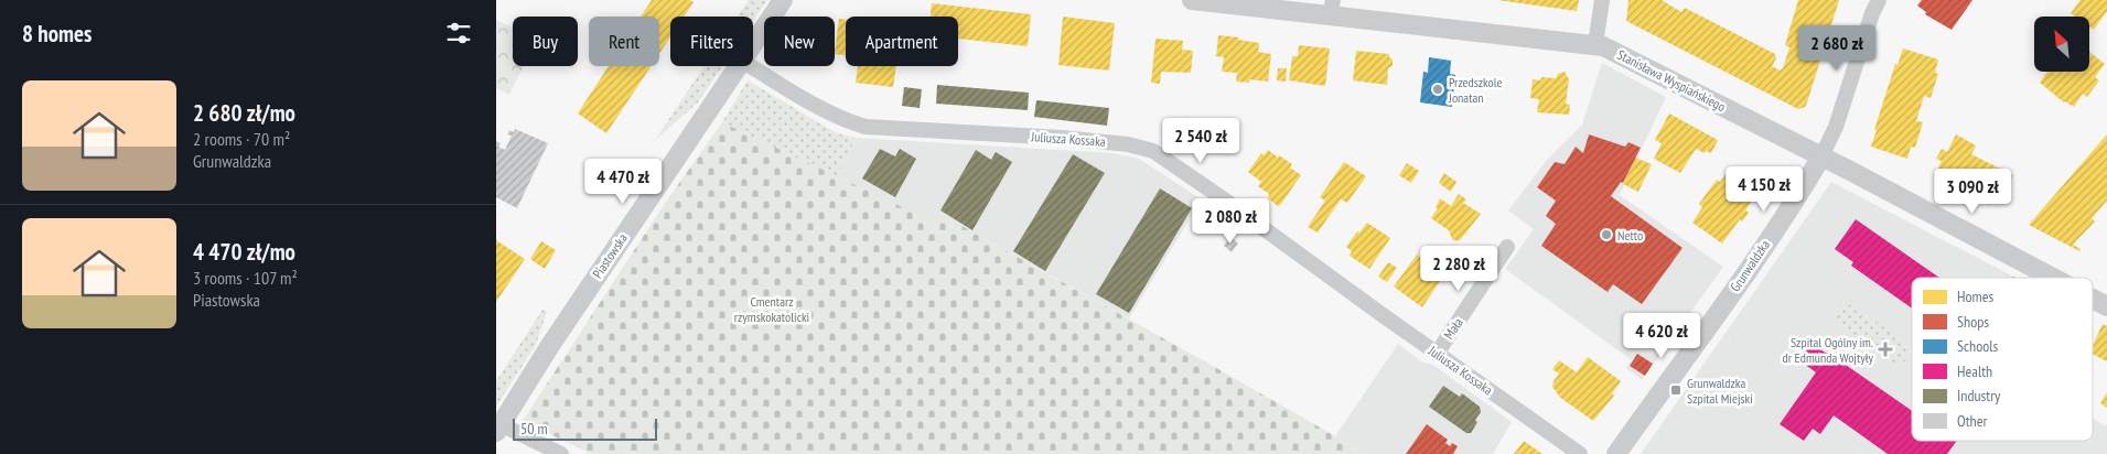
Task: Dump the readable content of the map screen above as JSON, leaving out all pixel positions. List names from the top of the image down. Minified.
{"streets":{"street":["Stanisława Wyspiańskiego","Juliusza Kossaka","Piastowska","Grunwaldzka","Mała"]},"crossings":[["Stanisława Wyspiańskiego","Grunwaldzka"],["Juliusza Kossaka","Mała"]],"parks":["Cmentarz rzymskokatolicki"],"places":{"other":["Przedszkole Jonatan","Netto"],"health":["Szpital Ogólny im. dr Edmunda Wojtyły"],"transit":["Grunwaldzka Szpital Miejski"]},"legend":["Homes","Shops","Schools","Health","Industry","Other"],"scale_bar":"50 m","north":"top left","page":{"heading":"8 homes","chip":["Buy","Rent","Filters","New","Apartment"],"price":["2 680 zł","2 540 zł","4 470 zł","4 150 zł","3 090 zł","2 080 zł","2 280 zł","4 620 zł"],"list":[{"name":"2 680 zł/mo","note":"2 rooms · 70 m² · Grunwaldzka"},{"name":"4 470 zł/mo","note":"3 rooms · 107 m² · Piastowska"}],"scale":"50 m"}}
